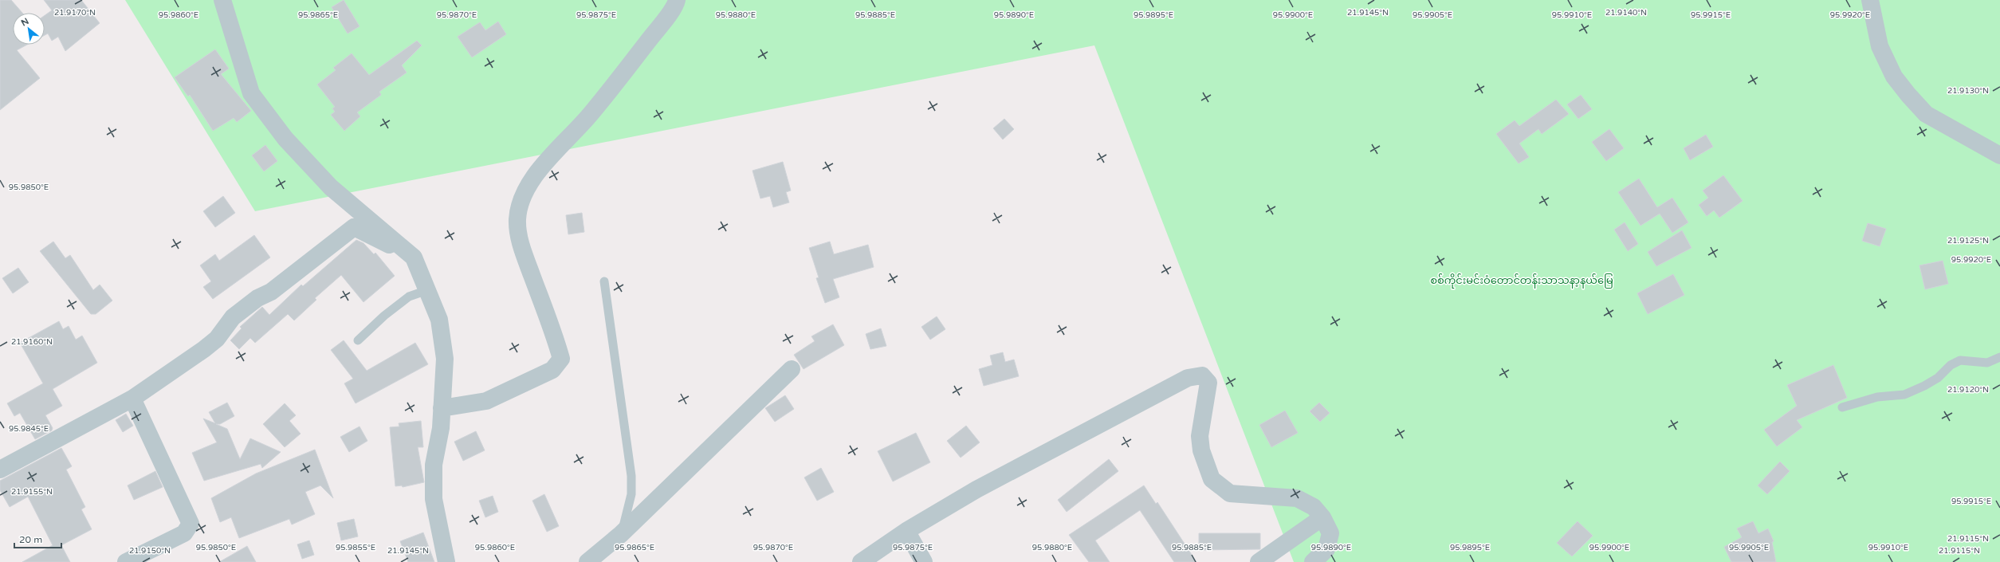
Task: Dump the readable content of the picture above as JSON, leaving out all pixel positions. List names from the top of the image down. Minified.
{"parks":["စစ်ကိုင်းမင်းဝံတောင်တန်းသာသနာ့နယ်မြေ"],"scale_bar":"20 m","north":"top left","coordinates":["21.9170°N","21.9145°N","21.9140°N","95.9865°E","95.9870°E","95.9875°E","95.9890°E","95.9895°E","95.9915°E","95.9860°E","95.9880°E","95.9885°E","95.9900°E","95.9905°E","95.9910°E","95.9920°E","21.9130°N","95.9850°E","21.9125°N","21.9160°N","21.9120°N","95.9845°E","21.9155°N","21.9115°N","95.9855°E","21.9150°N"]}
